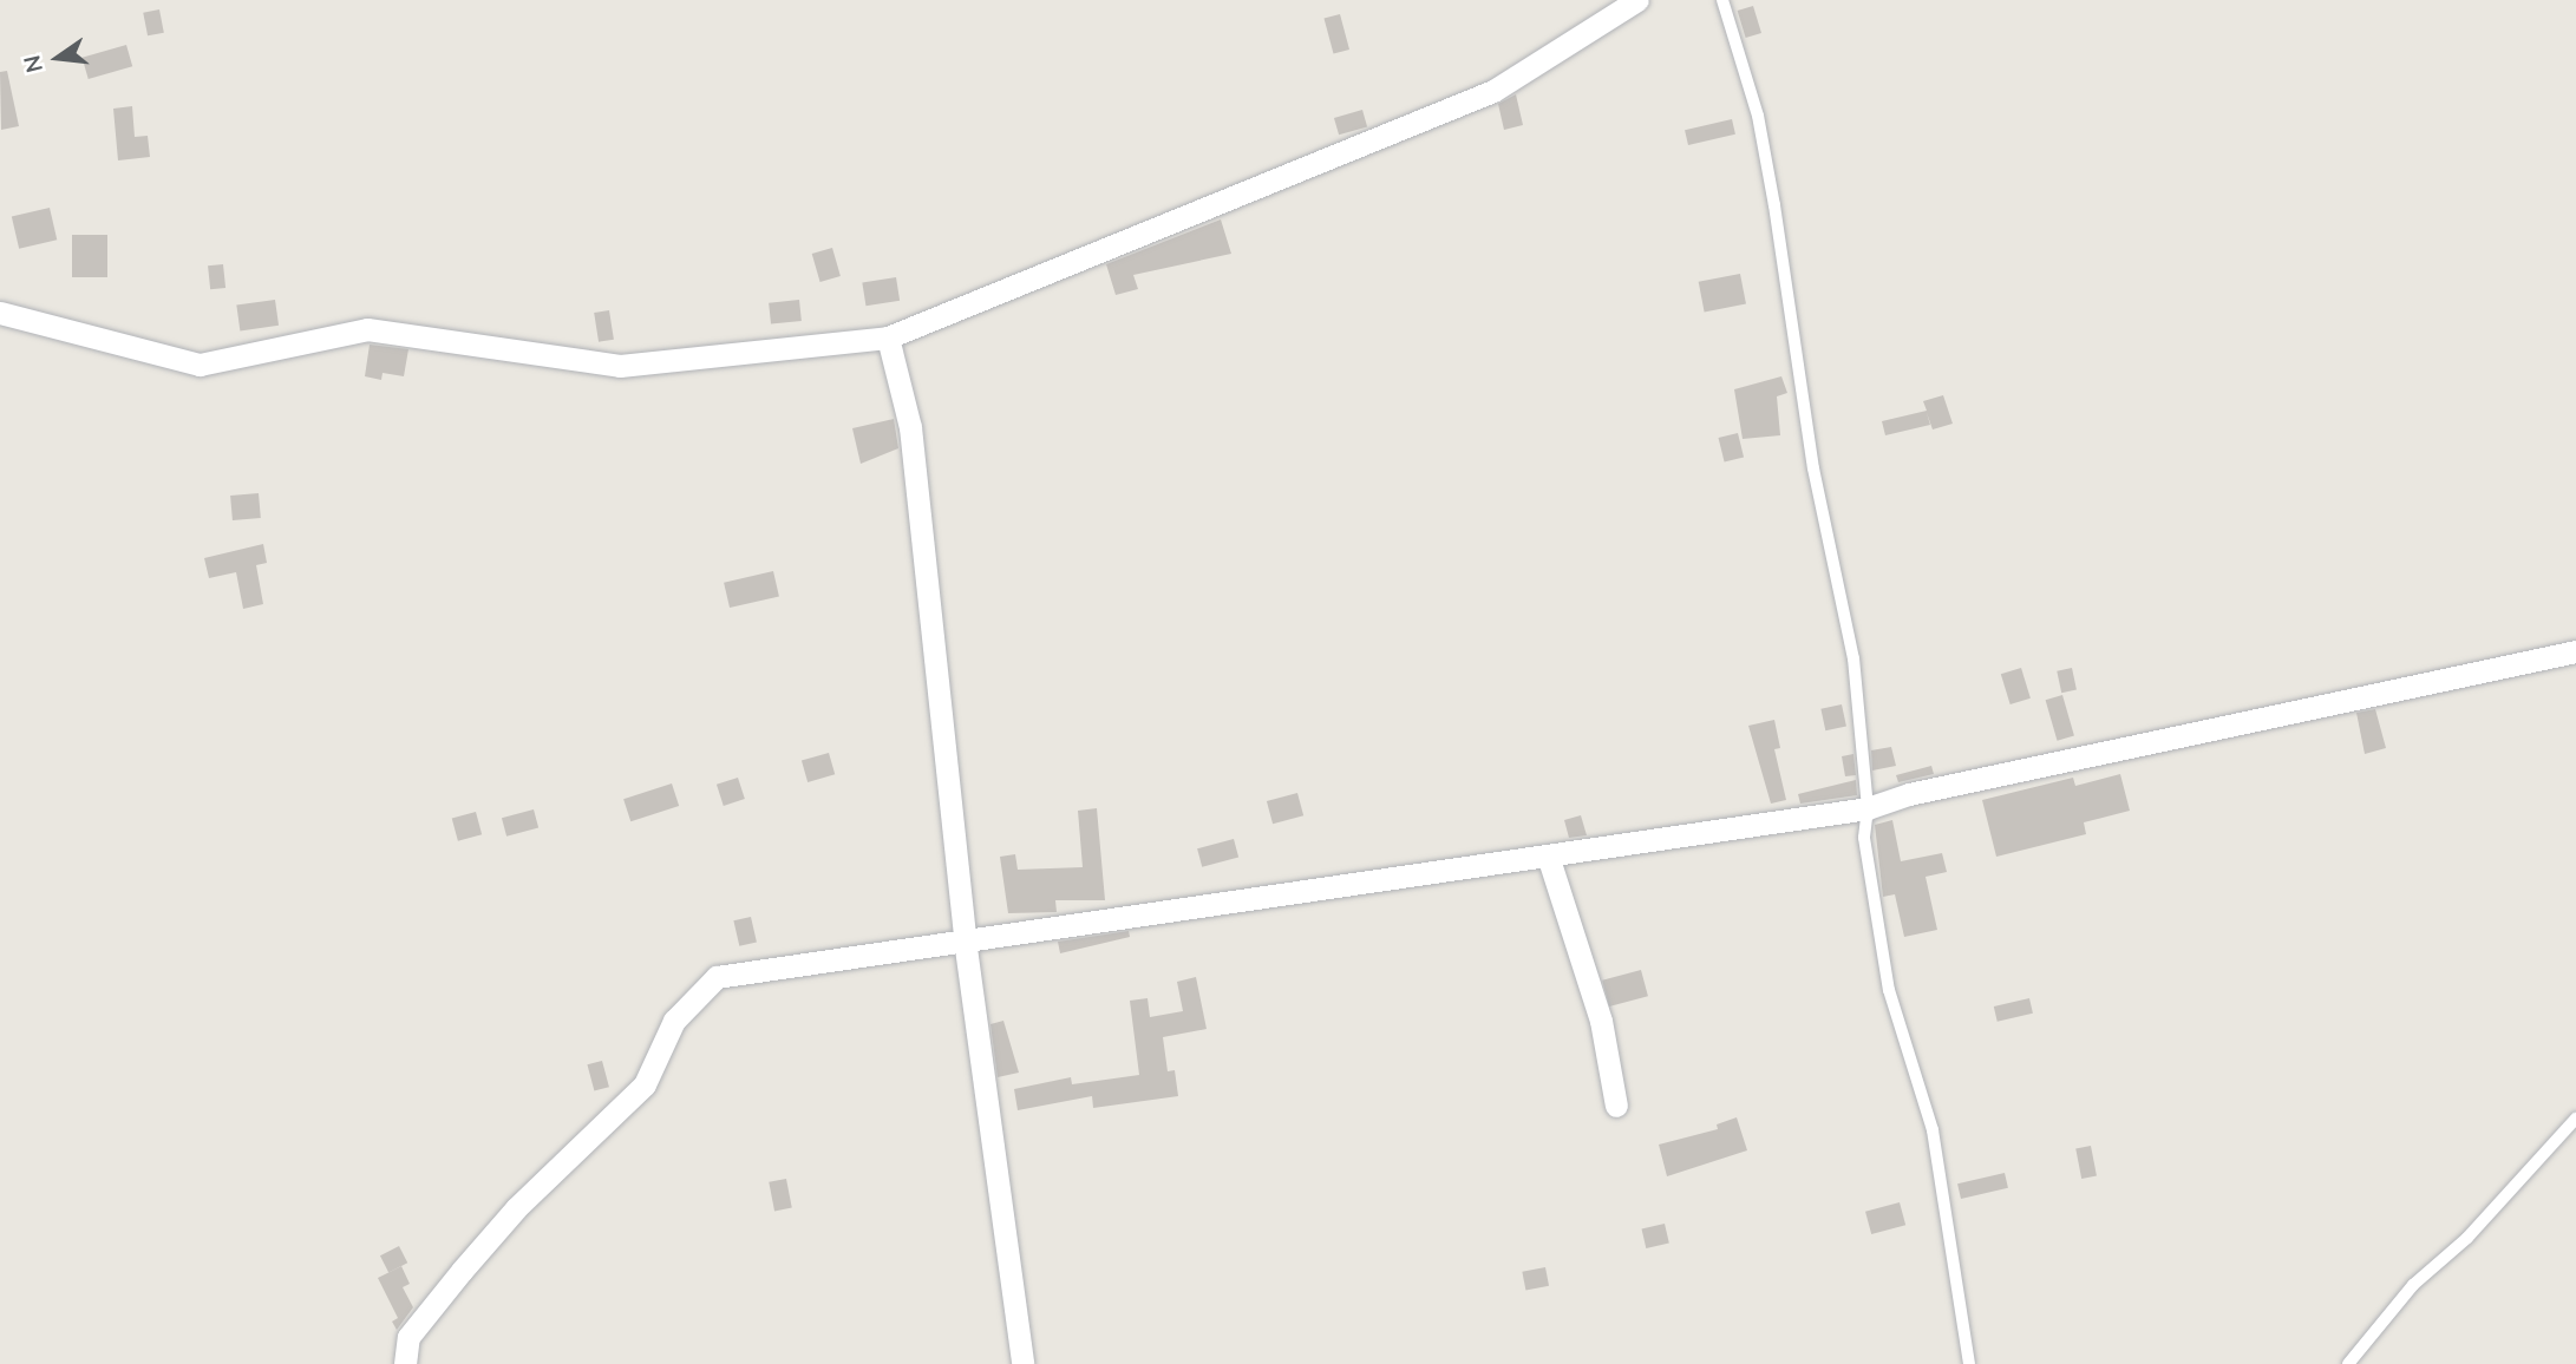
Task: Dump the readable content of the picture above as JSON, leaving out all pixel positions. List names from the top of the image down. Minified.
{"north":"left"}
